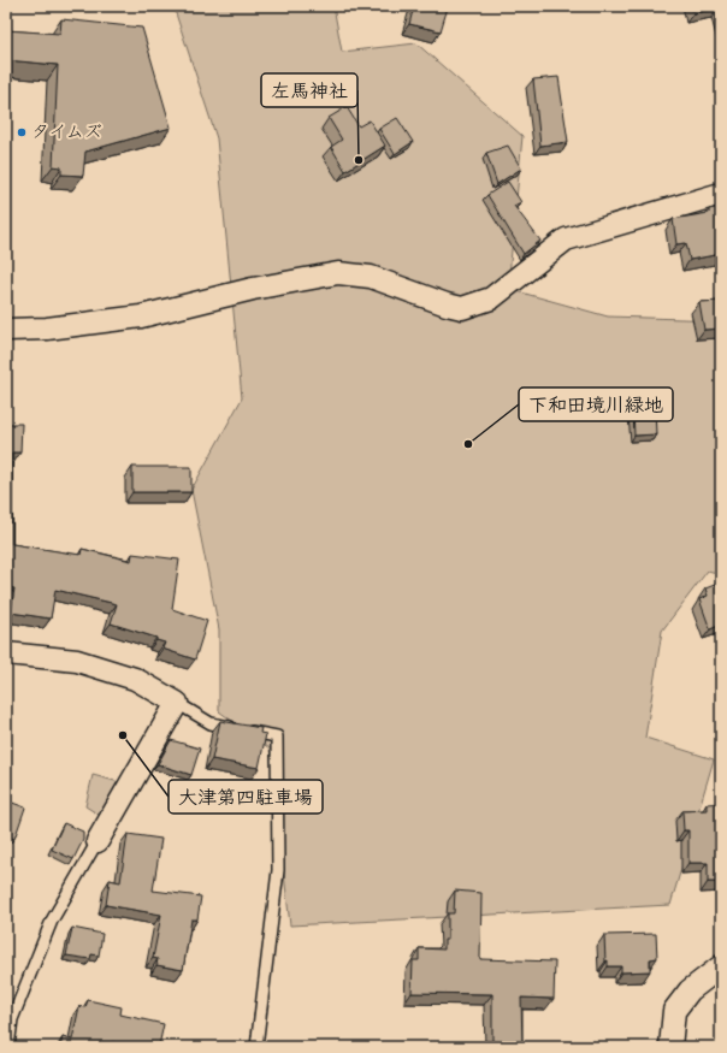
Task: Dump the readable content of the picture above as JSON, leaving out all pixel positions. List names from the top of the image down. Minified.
{"places":["タイムズ","左馬神社","下和田境川緑地","大津第四駐車場"]}
